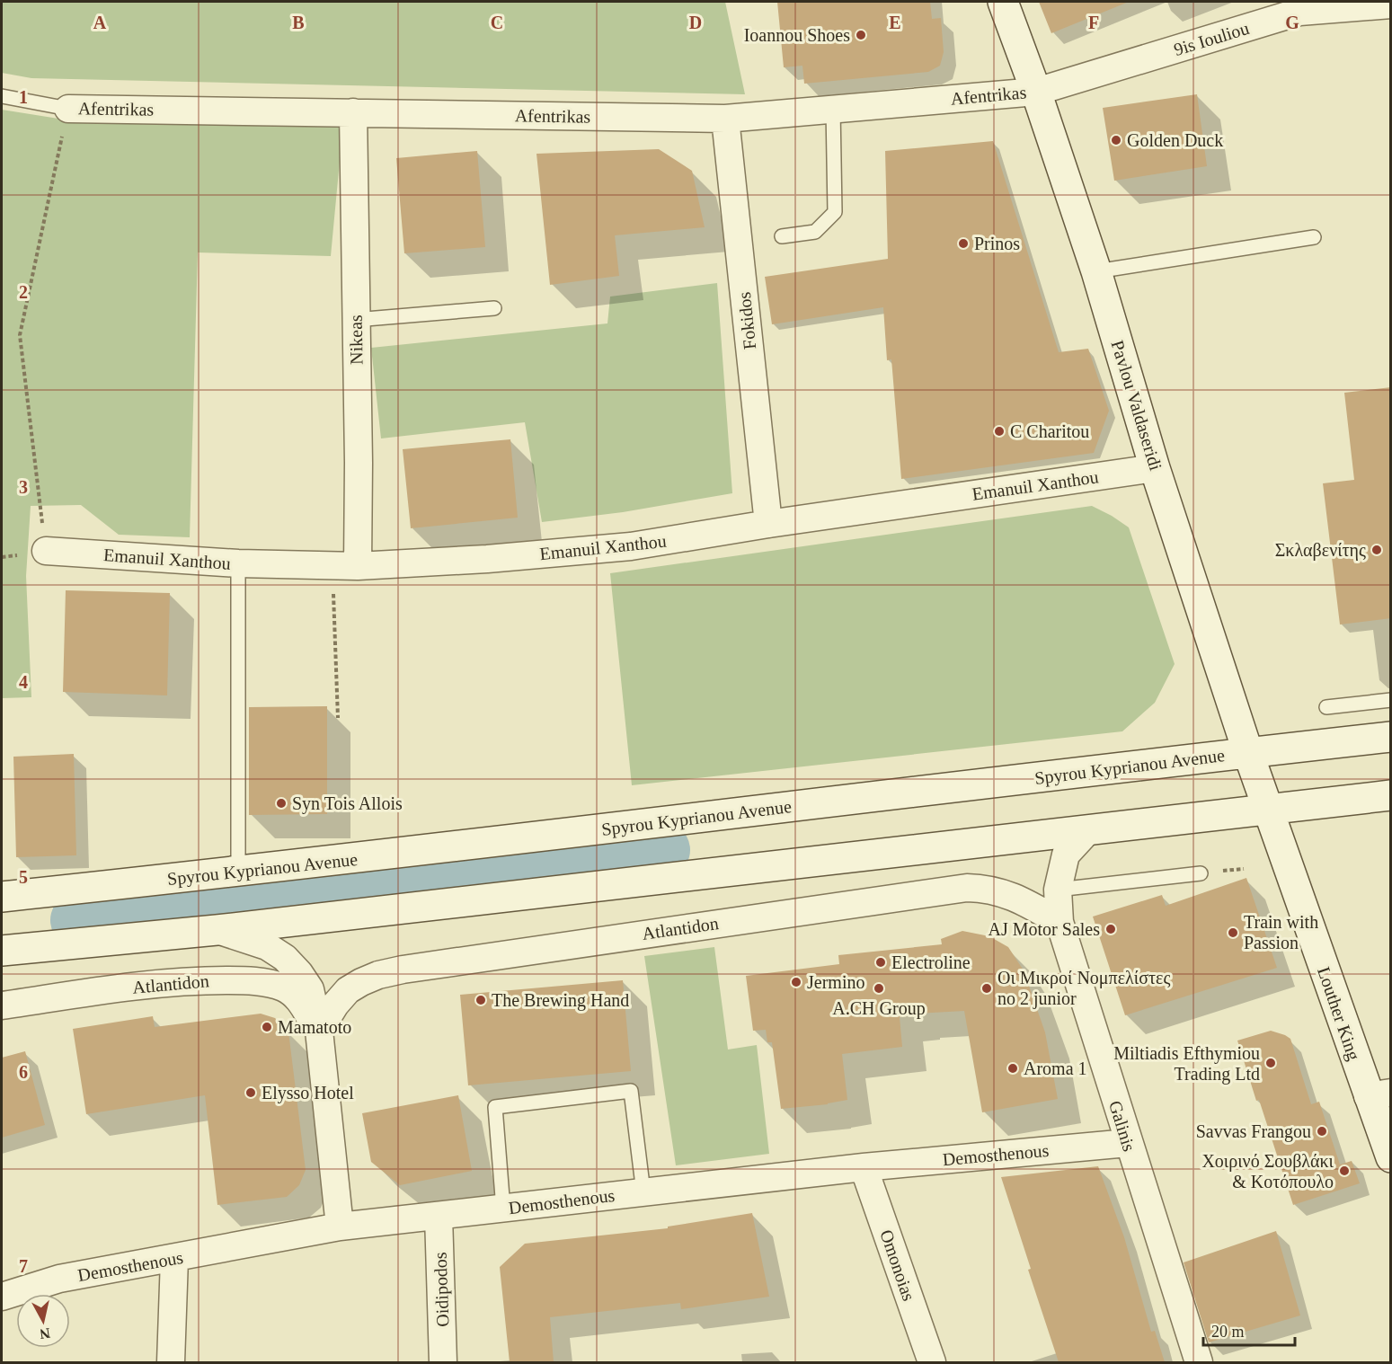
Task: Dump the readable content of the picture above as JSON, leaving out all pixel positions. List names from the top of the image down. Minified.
{"streets":{"main road":["Pavlou Valdaseridi","Spyrou Kyprianou Avenue","Louther King"],"street":["9is Iouliou","Afentrikas","Fokidos","Nikeas","Emanuil Xanthou","Atlantidon","Galinis","Demosthenous","Omonoias","Oidipodos"]},"crossings":[["9is Iouliou","Afentrikas"],["9is Iouliou","Pavlou Valdaseridi"],["Afentrikas","Fokidos"],["Afentrikas","Nikeas"],["Afentrikas","Pavlou Valdaseridi"],["Fokidos","Emanuil Xanthou"],["Nikeas","Emanuil Xanthou"],["Pavlou Valdaseridi","Emanuil Xanthou"],["Pavlou Valdaseridi","Spyrou Kyprianou Avenue"],["Pavlou Valdaseridi","Louther King"],["Atlantidon","Galinis"],["Atlantidon","Demosthenous"],["Galinis","Demosthenous"],["Demosthenous","Omonoias"],["Demosthenous","Oidipodos"]],"places":["Ioannou Shoes","Golden Duck","Prinos","C Charitou","Σκλαβενίτης","Syn Tois Allois","AJ Motor Sales","Train with Passion","Electroline","Jermino","A.CH Group","Οι Μικροί Νομπελίστες no 2 junior","The Brewing Hand","Mamatoto","Miltiadis Efthymiou Trading Ltd","Aroma 1","Elysso Hotel","Savvas Frangou","Χοιρινό Σουβλάκι & Κοτόπουλο"],"scale_bar":"20 m","north":"bottom","grid":{"columns":["A","B","C","D","E","F","G"],"rows":["1","2","3","4","5","6","7"]}}
